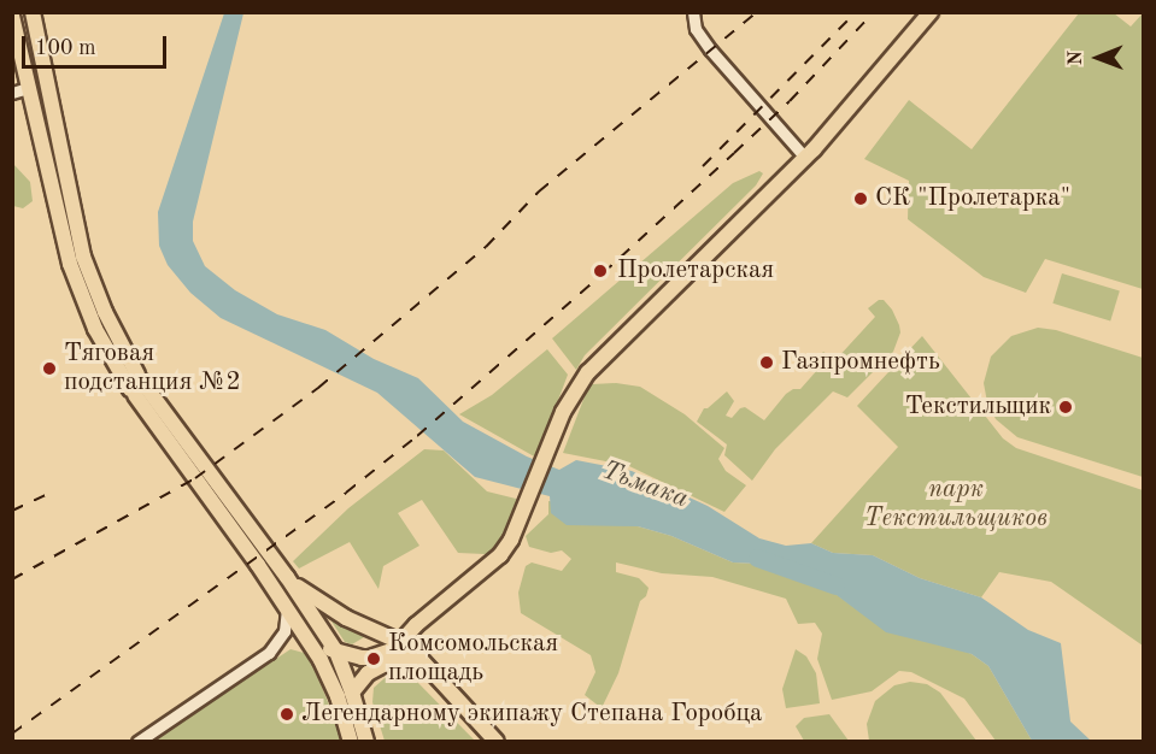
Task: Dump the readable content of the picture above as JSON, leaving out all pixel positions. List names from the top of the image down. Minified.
{"water":["Тьмака"],"parks":["парк Текстильщиков"],"places":["СК \"Пролетарка\"","Пролетарская","Газпромнефть","Тяговая подстанция №2","Текстильщик","Комсомольская площадь","Легендарному экипажу Степана Горобца"],"scale_bar":"100 m","north":"left"}
